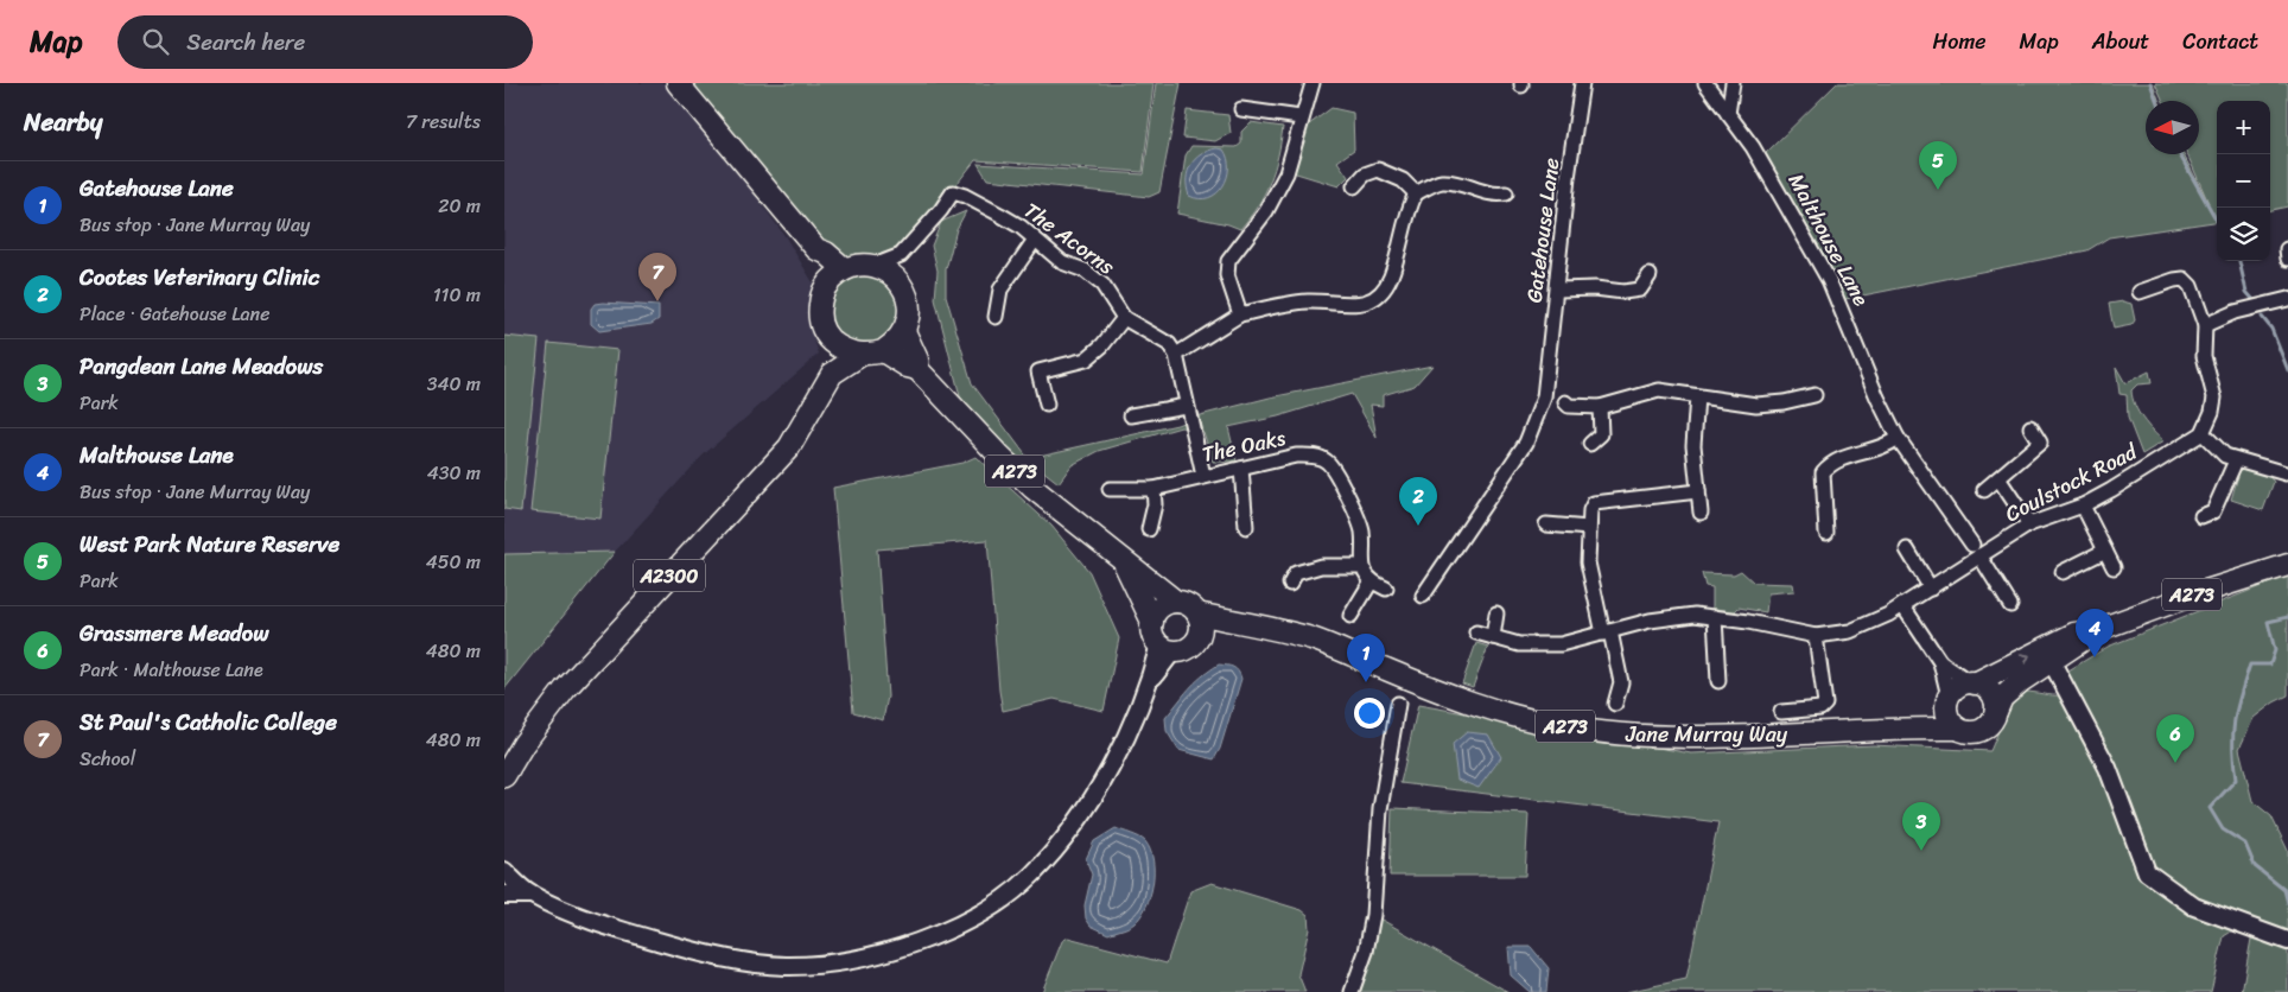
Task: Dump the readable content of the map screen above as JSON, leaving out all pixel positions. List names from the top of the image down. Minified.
{"streets":{"main road":["A273","A2300","Jane Murray Way"],"street":["Gatehouse Lane","The Acorns","Malthouse Lane","The Oaks","Coulstock Road"]},"crossings":[["Malthouse Lane","Coulstock Road"],["A273","A2300"],["A273","Jane Murray Way"]],"north":"left","page":{"header":"Map","search":"Search here","nav":["Home","Map","About","Contact"],"heading":["Nearby","7 results"],"map_buttons":["+","−"],"pins":["5","7","2","4","1","6","3"],"list":[{"mark":"1","name":"Gatehouse Lane","note":"Bus stop · Jane Murray Way","value":"20 m"},{"mark":"2","name":"Cootes Veterinary Clinic","note":"Place · Gatehouse Lane","value":"110 m"},{"mark":"3","name":"Pangdean Lane Meadows","note":"Park","value":"340 m"},{"mark":"4","name":"Malthouse Lane","note":"Bus stop · Jane Murray Way","value":"430 m"},{"mark":"5","name":"West Park Nature Reserve","note":"Park","value":"450 m"},{"mark":"6","name":"Grassmere Meadow","note":"Park · Malthouse Lane","value":"480 m"},{"mark":"7","name":"St Paul's Catholic College","note":"School","value":"480 m"}]}}
